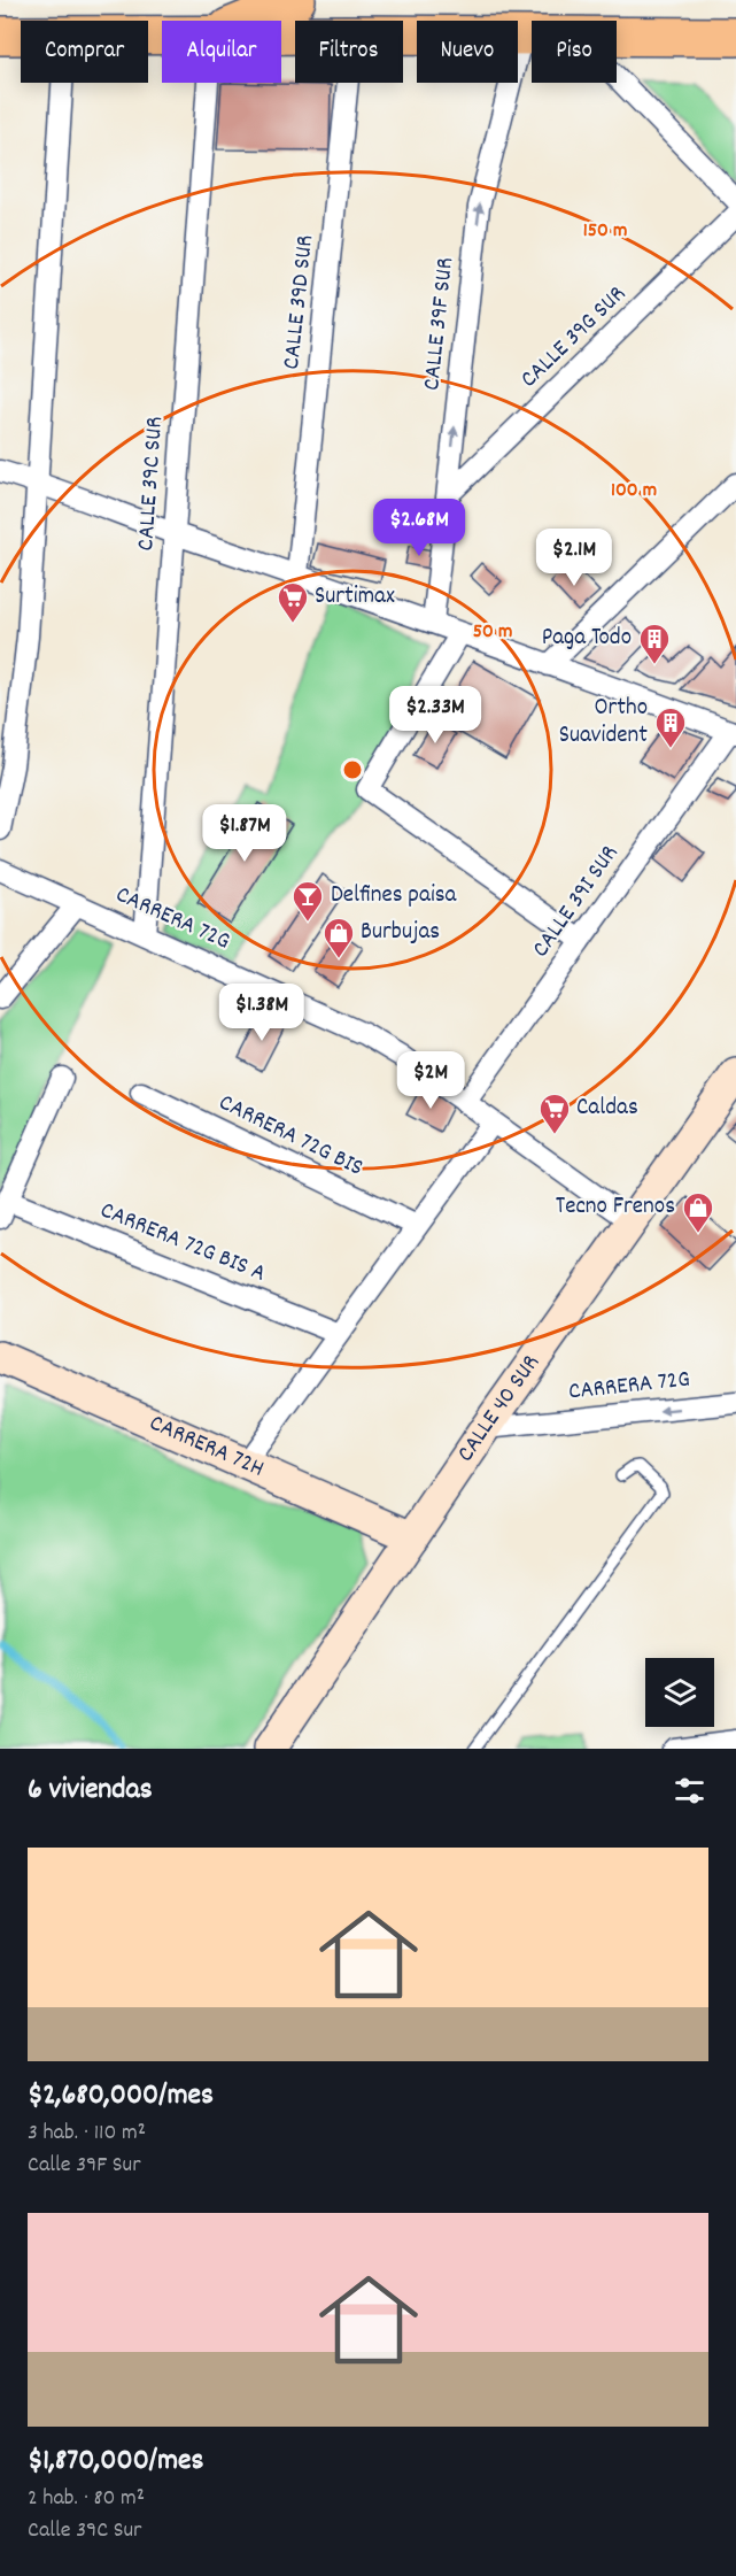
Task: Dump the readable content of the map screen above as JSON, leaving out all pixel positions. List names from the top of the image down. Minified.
{"streets":{"street":["CALLE 39D SUR","CALLE 39F SUR","CALLE 39G SUR","CALLE 39C SUR","CALLE 39I SUR","CARRERA 72G","CARRERA 72G BIS","CARRERA 72G BIS A","CALLE 40 SUR","CARRERA 72H"]},"crossings":[["CALLE 39F SUR","CALLE 39G SUR"],["CALLE 39C SUR","CARRERA 72G"],["CALLE 39I SUR","CARRERA 72G"],["CARRERA 72G","CALLE 40 SUR"],["CALLE 40 SUR","CARRERA 72H"]],"one_way":["CALLE 39F SUR"],"places":{"supermarket":["Surtimax","Caldas"],"building":["Paga Todo","Ortho Suavident"],"bar":["Delfines paisa"],"shop":["Burbujas","Tecno Frenos"]},"page":{"chip":["Comprar","Alquilar","Filtros","Nuevo","Piso"],"price":["$2.68M","$2.1M","$2.33M","$1.87M","$1.38M","$2M"],"heading":"6 viviendas","list":[{"name":"$2,680,000/mes","note":"3 hab. · 110 m² · Calle 39F Sur"},{"name":"$1,870,000/mes","note":"2 hab. · 80 m² · Calle 39C Sur"}]},"rings":["150 m","100 m","50 m"]}
